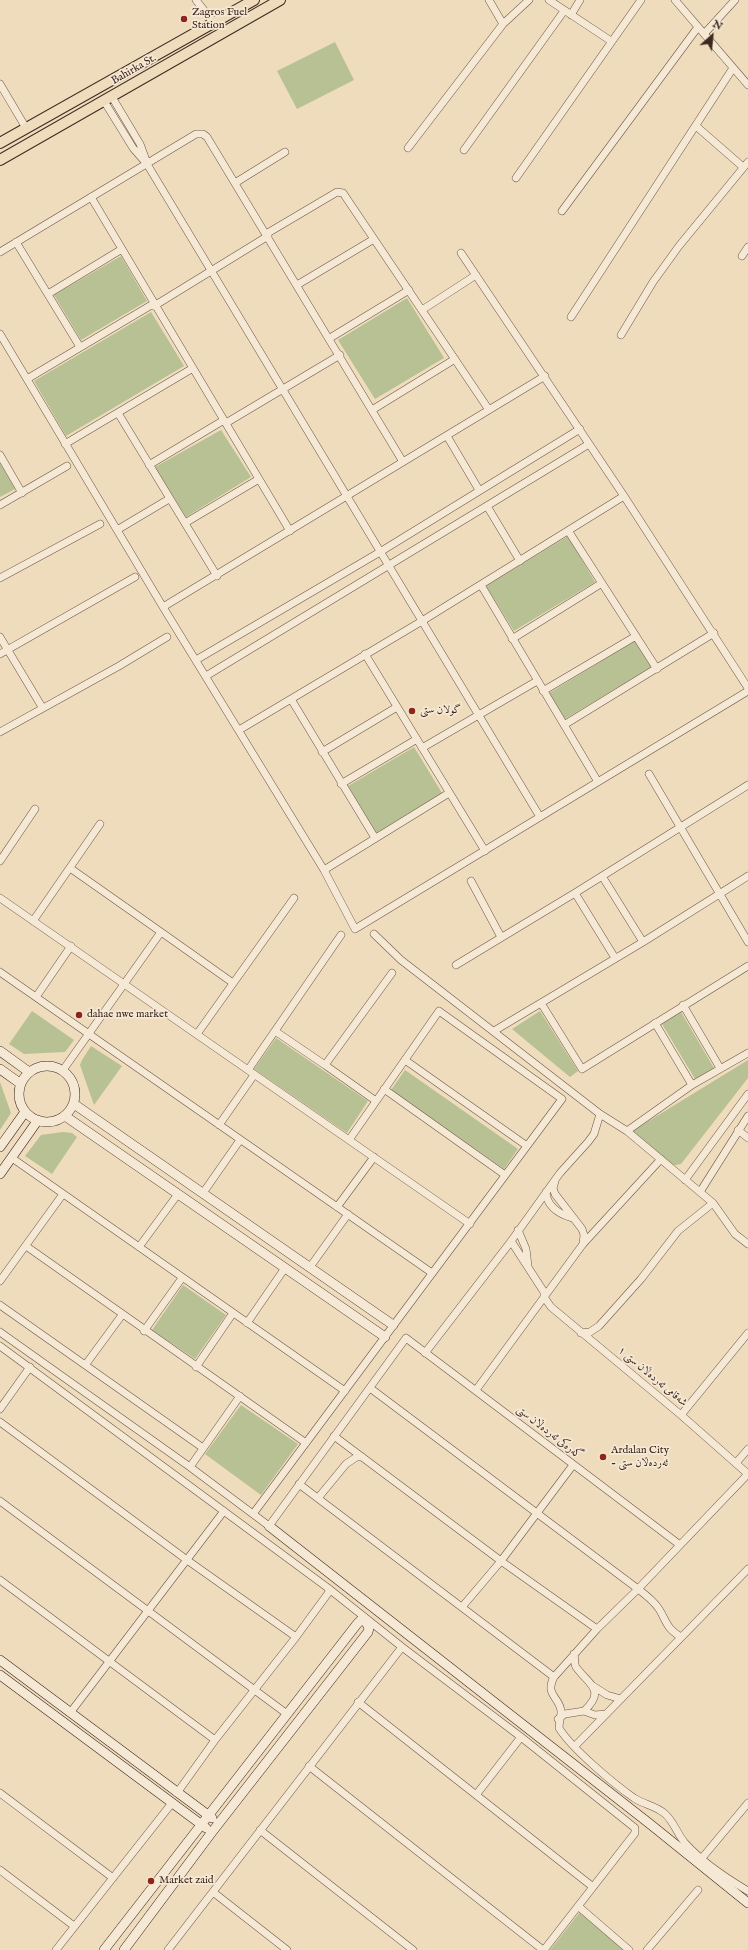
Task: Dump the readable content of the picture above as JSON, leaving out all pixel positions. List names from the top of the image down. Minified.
{"streets":{"main road":["Bahirka St."],"street":["شەقامی ئەردەڵان ستی ١","گەرەکی ئەردەڵان ستی"]},"places":["Zagros Fuel Station","گولان ستی","dahae nwe market","Ardalan City - ئەردەڵان ستی","Market zaid"],"north":"top right"}
